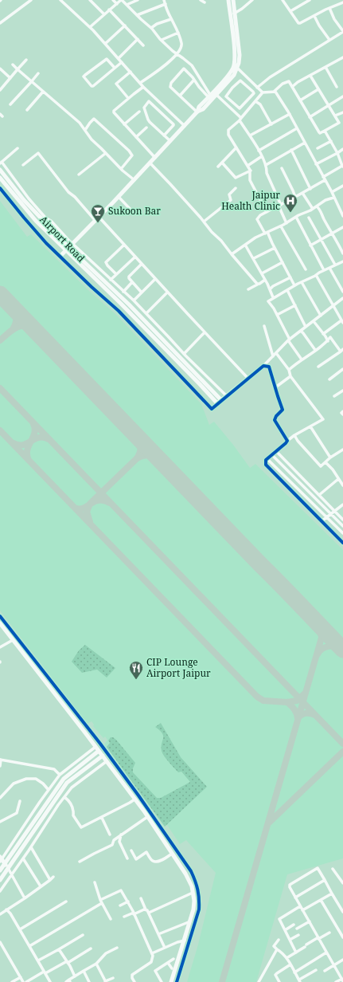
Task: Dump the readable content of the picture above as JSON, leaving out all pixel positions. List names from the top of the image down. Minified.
{"streets":{"street":["Airport Road"]},"places":{"hospital":["Jaipur Health Clinic"],"bar":["Sukoon Bar"],"restaurant":["CIP Lounge Airport Jaipur"]}}
